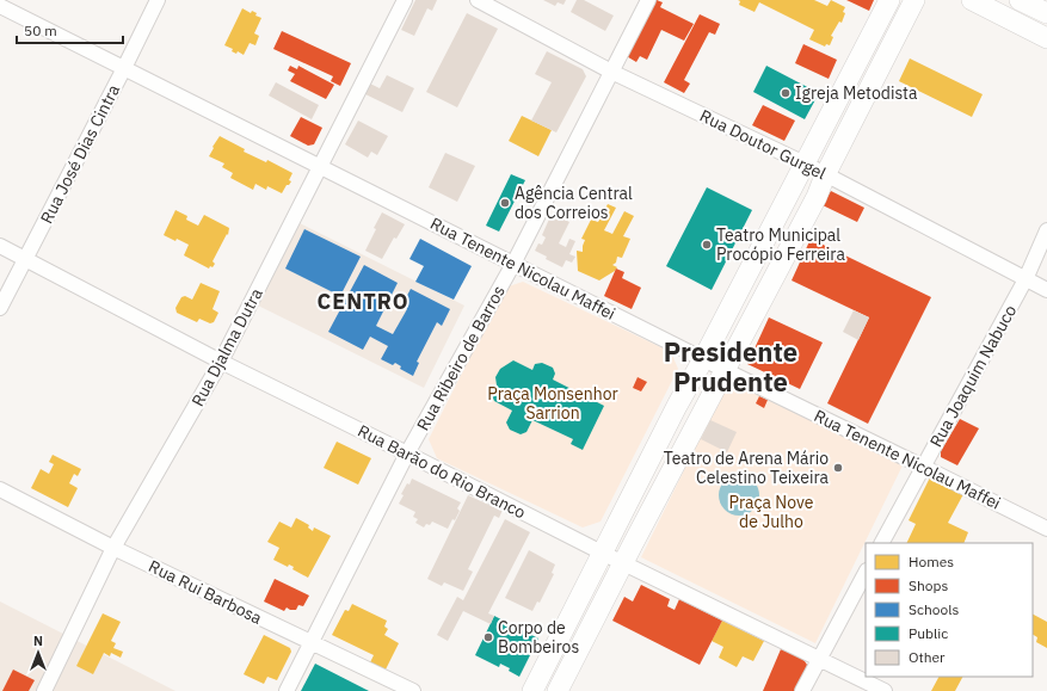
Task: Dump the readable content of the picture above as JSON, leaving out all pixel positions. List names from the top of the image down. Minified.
{"streets":{"street":["Rua Doutor Gurgel","Rua José Dias Cintra","Rua Tenente Nicolau Maffei","Rua Djalma Dutra","Rua Ribeiro de Barros","Rua Joaquim Nabuco","Rua Barão do Rio Branco","Rua Rui Barbosa"]},"crossings":[["Rua Doutor Gurgel","Rua Ribeiro de Barros"],["Rua Doutor Gurgel","Rua Joaquim Nabuco"],["Rua José Dias Cintra","Rua Tenente Nicolau Maffei"],["Rua José Dias Cintra","Rua Barão do Rio Branco"],["Rua Tenente Nicolau Maffei","Rua Djalma Dutra"],["Rua Tenente Nicolau Maffei","Rua Ribeiro de Barros"],["Rua Tenente Nicolau Maffei","Rua Joaquim Nabuco"],["Rua Djalma Dutra","Rua Barão do Rio Branco"],["Rua Djalma Dutra","Rua Rui Barbosa"],["Rua Ribeiro de Barros","Rua Barão do Rio Branco"],["Rua Ribeiro de Barros","Rua Rui Barbosa"]],"districts":["CENTRO","Presidente Prudente"],"parks":["Praça Monsenhor Sarrion","Praça Nove de Julho"],"places":["Igreja Metodista","Agência Central dos Correios","Teatro Municipal Procópio Ferreira","Teatro de Arena Mário Celestino Teixeira","Corpo de Bombeiros"],"legend":["Homes","Shops","Schools","Public","Other"],"scale_bar":"50 m","north":"top"}
